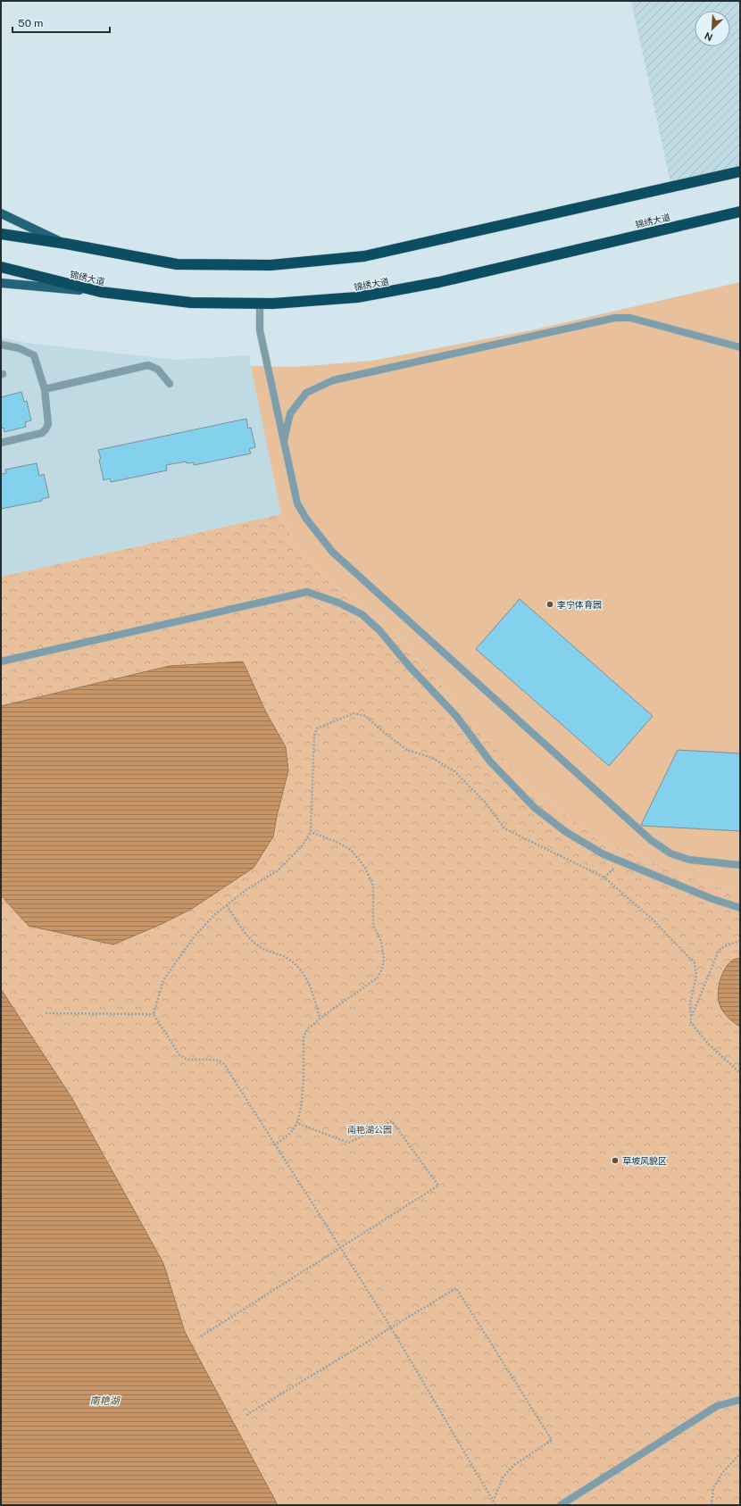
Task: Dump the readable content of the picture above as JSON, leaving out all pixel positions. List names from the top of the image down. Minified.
{"streets":{"highway":["锦绣大道"]},"water":["南艳湖"],"parks":["南艳湖公园"],"places":["李宁体育园","草坡风貌区"],"scale_bar":"50 m","north":"bottom left"}
